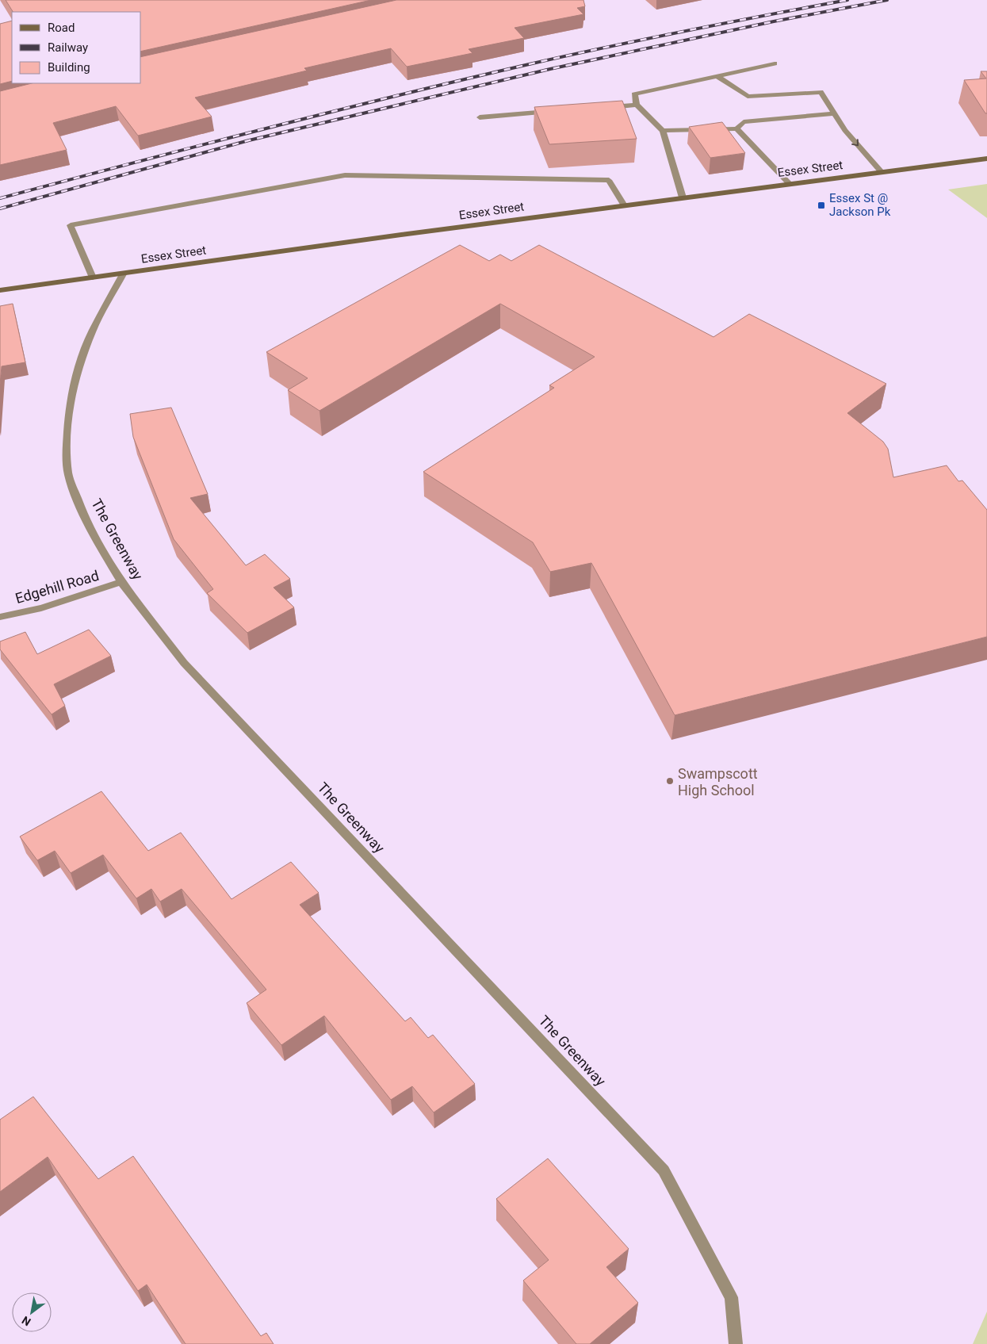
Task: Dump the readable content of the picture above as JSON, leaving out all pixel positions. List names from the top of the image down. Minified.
{"streets":{"main road":["Essex Street"],"street":["The Greenway","Edgehill Road"]},"crossings":[["Essex Street","The Greenway"],["The Greenway","Edgehill Road"]],"places":{"transit":["Essex St @ Jackson Pk"],"other":["Swampscott High School"]},"legend":["Road","Railway","Building"],"north":"bottom left"}
